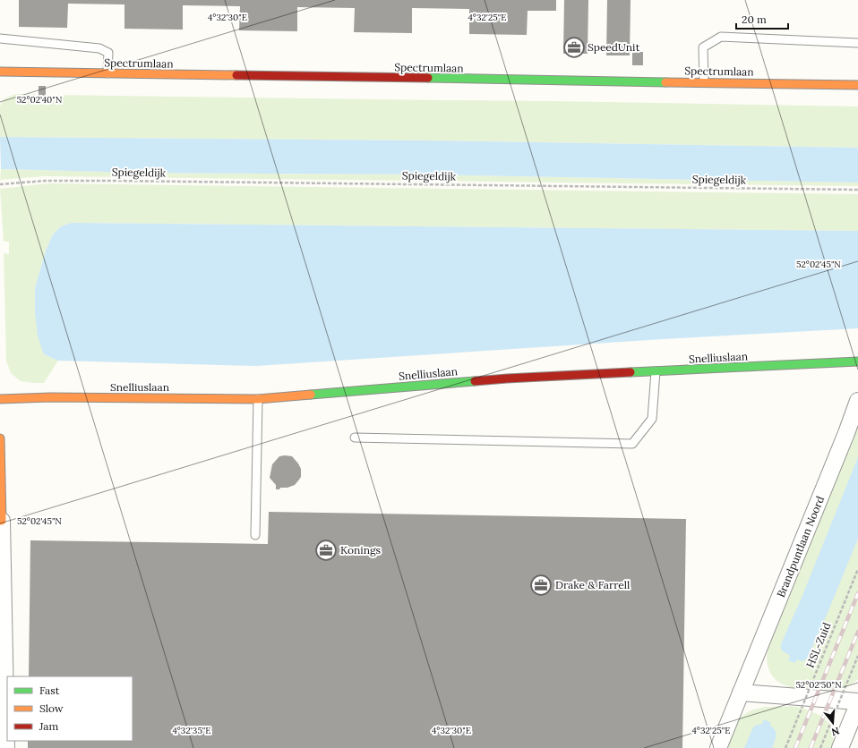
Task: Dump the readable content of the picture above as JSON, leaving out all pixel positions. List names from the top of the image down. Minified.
{"streets":{"street":["Spectrumlaan","Snelliuslaan","Brandpuntlaan Noord"],"path":["Spiegeldijk","HSL-Zuid"]},"places":{"office":["SpeedUnit","Konings","Drake & Farrell"]},"legend":["Fast","Slow","Jam"],"scale_bar":"20 m","north":"bottom","coordinates":["4°32'30\"E","4°32'25\"E","52°02'40\"N","52°02'45\"N","52°02'50\"N","4°32'35\"E"]}
